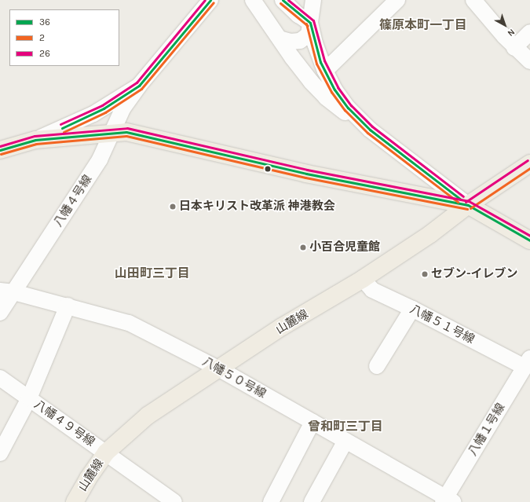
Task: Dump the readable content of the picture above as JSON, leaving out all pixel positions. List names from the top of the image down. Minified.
{"streets":{"main road":["山麓線"],"street":["八幡４号線","八幡５１号線","八幡５０号線","八幡４９号線","八幡１号線"]},"crossings":[["八幡４号線","八幡５０号線"],["山麓線","八幡５１号線"],["山麓線","八幡５０号線"],["山麓線","八幡４９号線"],["八幡５１号線","八幡１号線"],["八幡５０号線","八幡１号線"]],"districts":["篠原本町一丁目","山田町三丁目","曾和町三丁目"],"places":["日本キリスト改革派 神港教会","小百合児童館","セブン-イレブン"],"lines":["transit line 36","transit line 26","transit line 2"],"legend":["36","2","26"],"north":"bottom right"}
